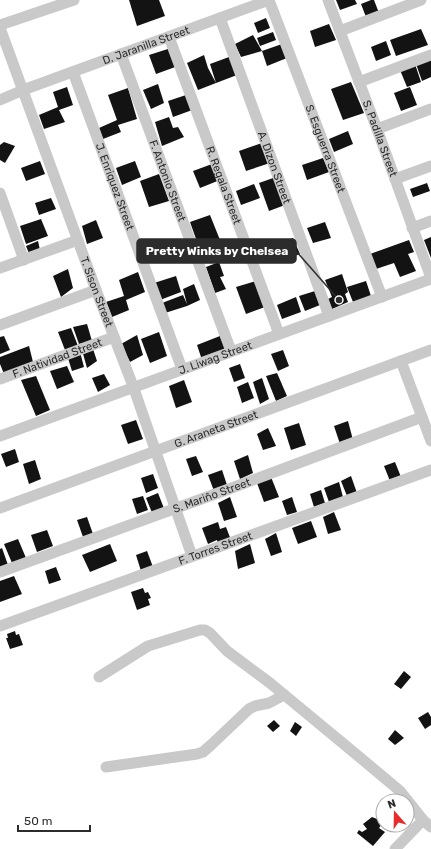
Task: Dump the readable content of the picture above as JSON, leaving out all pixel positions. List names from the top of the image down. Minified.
{"streets":{"street":["D. Jaranilla Street","S. Padilla Street","S. Esguerra Street","A. Dizon Street","F. Antonio Street","R. Regala Street","J. Enriquez Street","T. Sison Street","J. Liwag Street","F. Natividad Street","G. Araneta Street","S. Mariño Street","F. Torres Street"]},"crossings":[["D. Jaranilla Street","S. Esguerra Street"],["D. Jaranilla Street","A. Dizon Street"],["D. Jaranilla Street","F. Antonio Street"],["D. Jaranilla Street","R. Regala Street"],["D. Jaranilla Street","J. Enriquez Street"],["D. Jaranilla Street","T. Sison Street"],["S. Padilla Street","J. Liwag Street"],["S. Esguerra Street","J. Liwag Street"],["A. Dizon Street","J. Liwag Street"],["F. Antonio Street","J. Liwag Street"],["R. Regala Street","J. Liwag Street"],["J. Enriquez Street","J. Liwag Street"],["T. Sison Street","J. Liwag Street"],["T. Sison Street","F. Natividad Street"],["T. Sison Street","G. Araneta Street"],["T. Sison Street","S. Mariño Street"],["T. Sison Street","F. Torres Street"]],"places":["Pretty Winks by Chelsea"],"scale_bar":"50 m","north":"top"}
